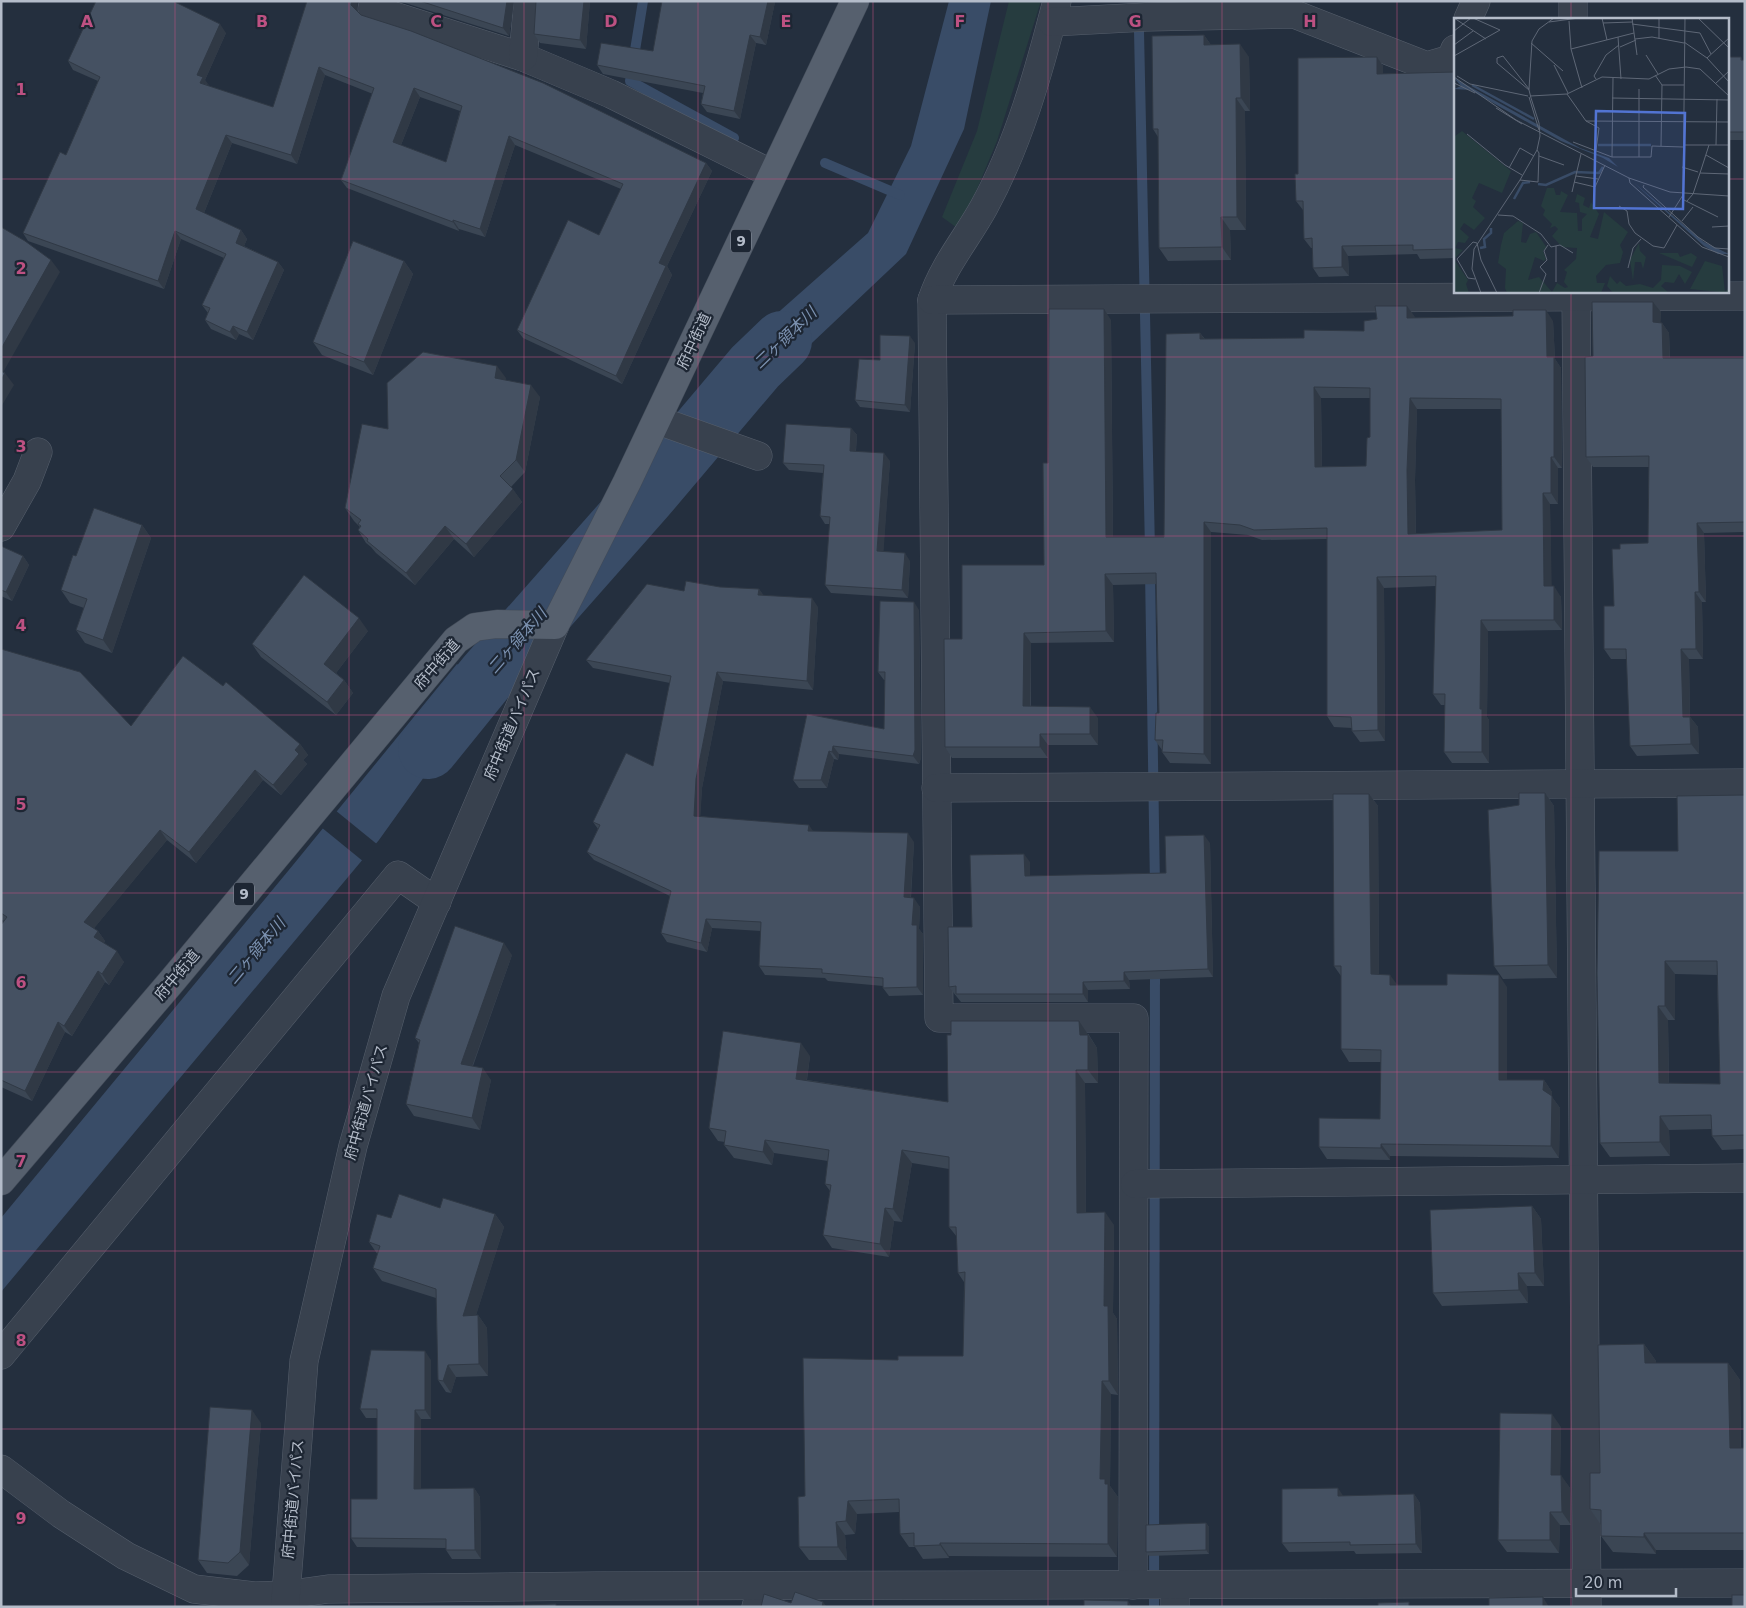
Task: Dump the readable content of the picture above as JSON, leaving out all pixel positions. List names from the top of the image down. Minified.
{"streets":{"main road":["9","府中街道"],"street":["府中街道バイパス"]},"crossings":[["府中街道","府中街道バイパス"]],"water":["二ヶ領本川"],"scale_bar":"20 m","grid":{"columns":["A","B","C","D","E","F","G","H"],"rows":["1","2","3","4","5","6","7","8","9"]}}
